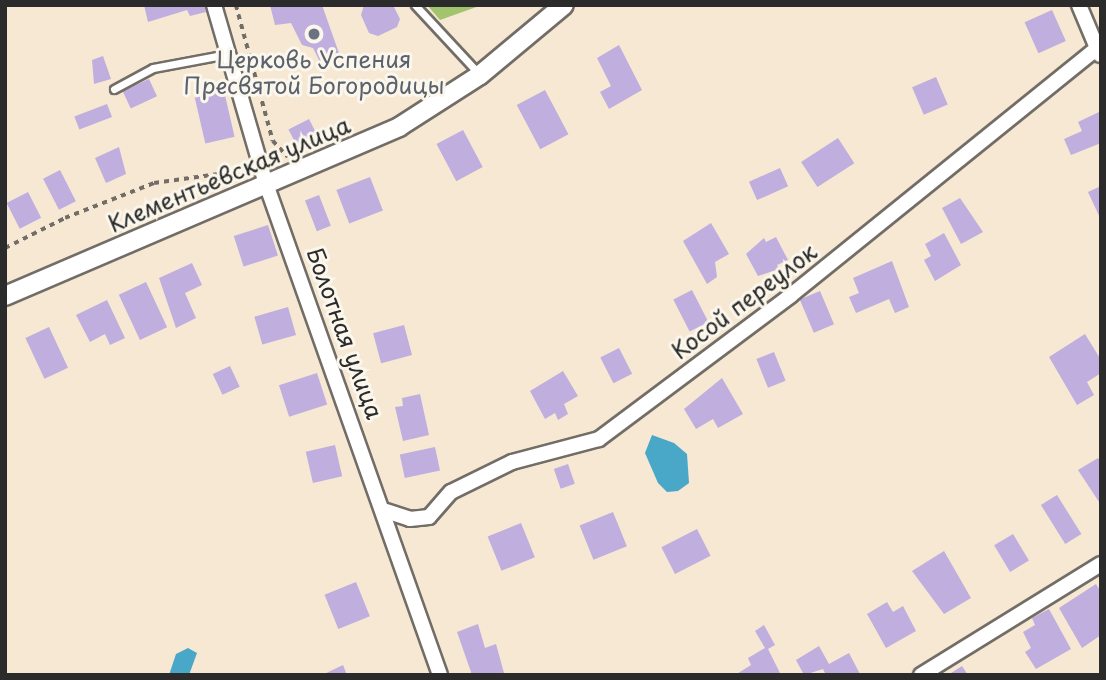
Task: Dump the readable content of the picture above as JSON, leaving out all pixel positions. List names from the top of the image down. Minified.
{"streets":{"street":["Клементьевская улица","Косой переулок","Болотная улица"]},"crossings":[["Клементьевская улица","Болотная улица"],["Косой переулок","Болотная улица"]],"places":["Церковь Успения Пресвятой Богородицы"]}
